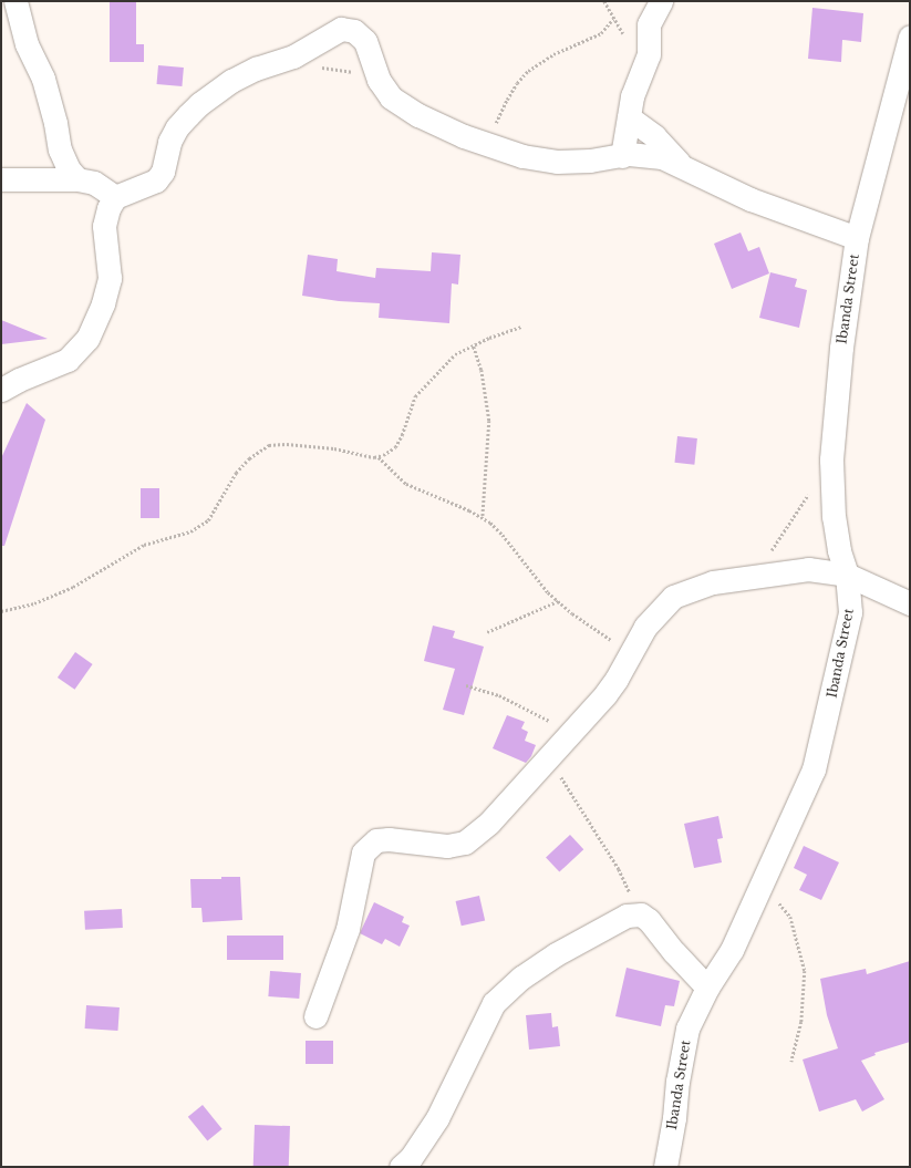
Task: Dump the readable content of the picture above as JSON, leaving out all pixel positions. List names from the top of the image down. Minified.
{"streets":{"street":["Ibanda Street"]}}
